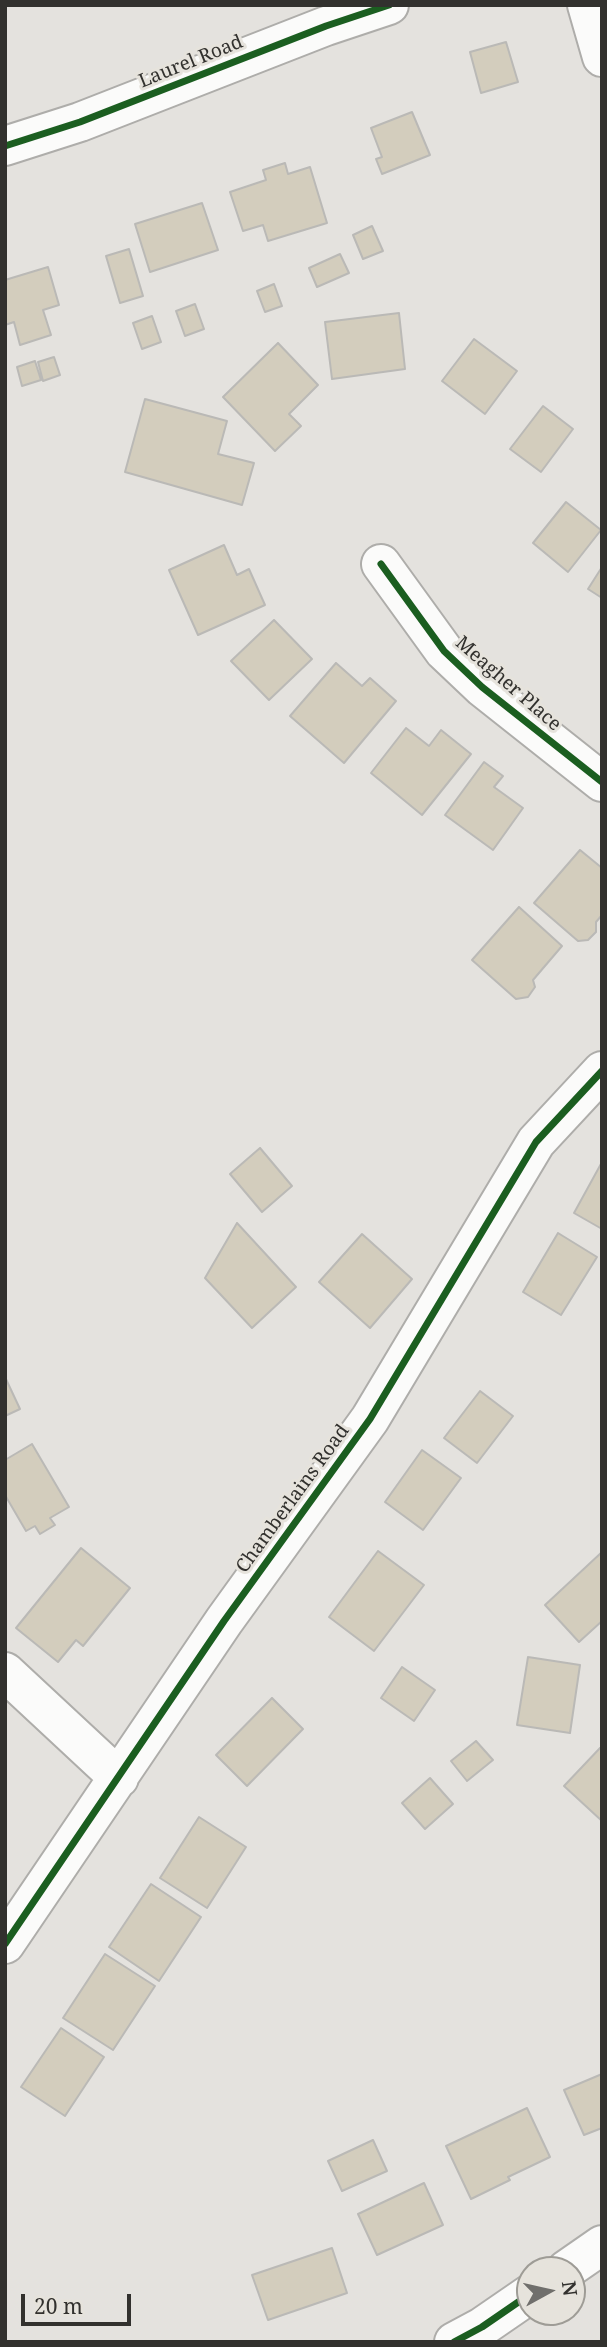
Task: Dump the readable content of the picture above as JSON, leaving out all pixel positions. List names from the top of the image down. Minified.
{"streets":{"street":["Laurel Road","Meagher Place","Chamberlains Road"]},"scale_bar":"20 m","north":"right"}
